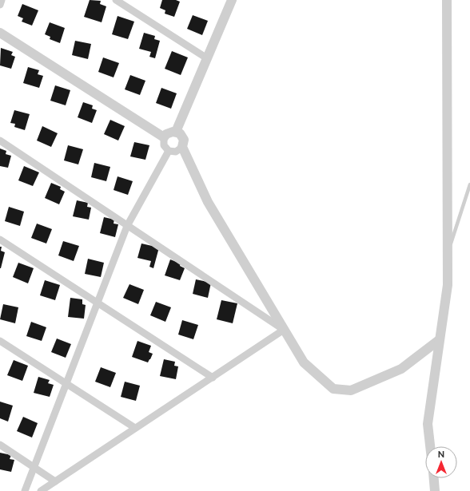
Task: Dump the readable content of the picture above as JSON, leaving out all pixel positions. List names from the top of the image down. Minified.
{"north":"top"}
